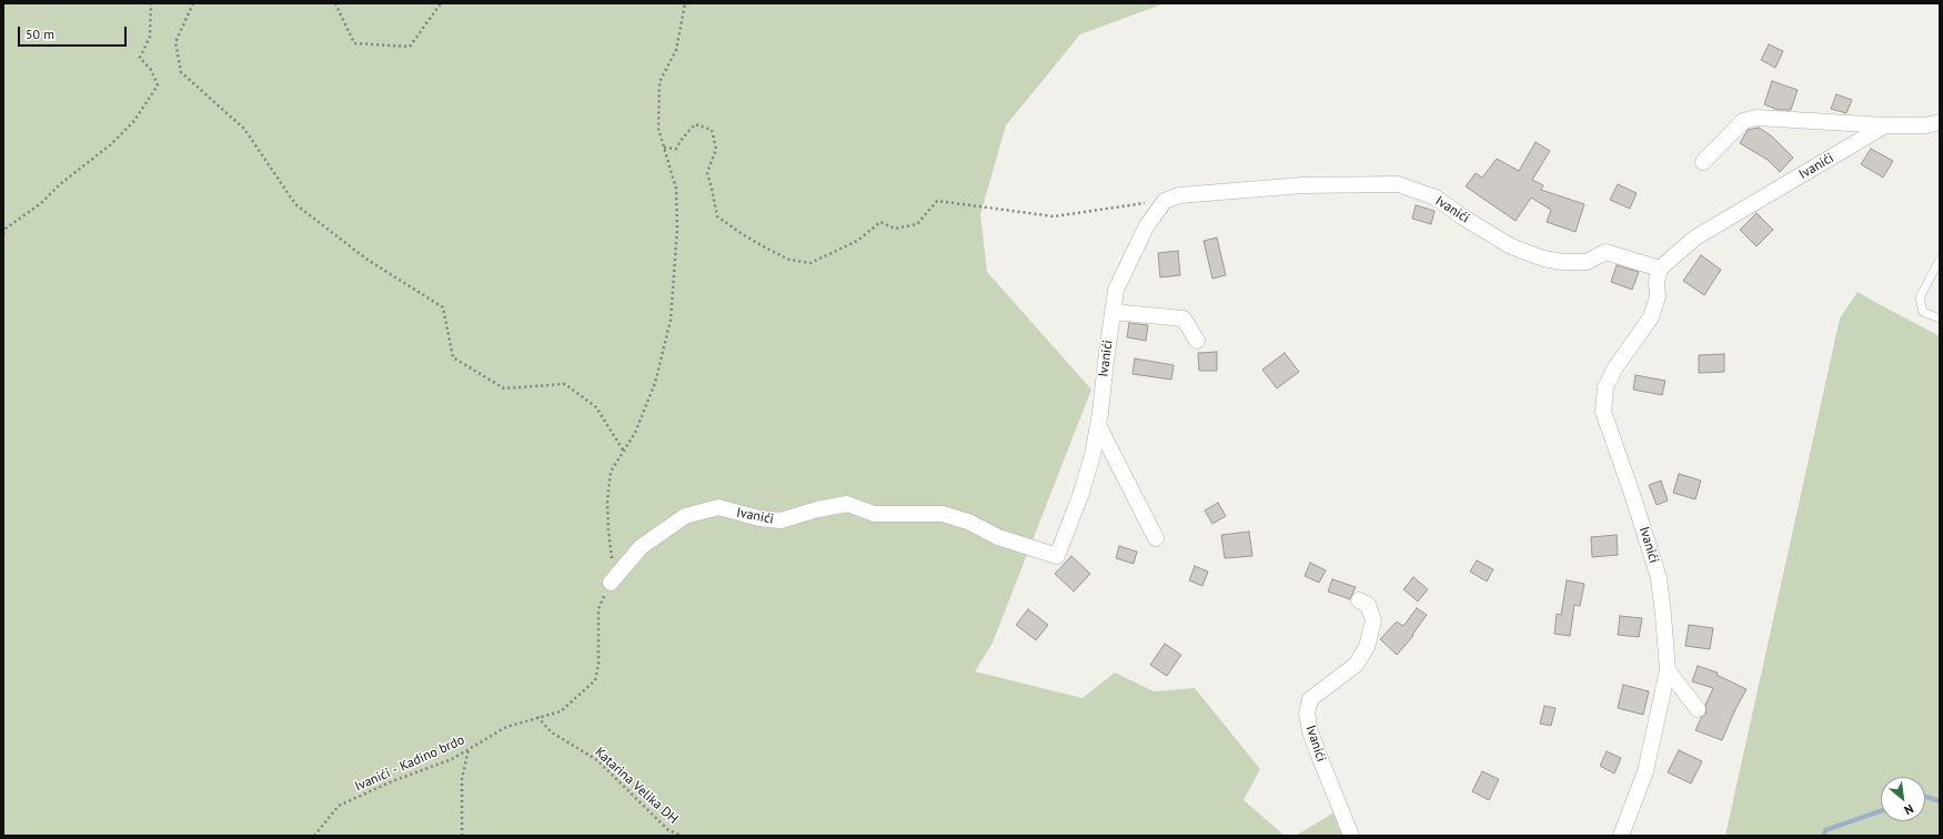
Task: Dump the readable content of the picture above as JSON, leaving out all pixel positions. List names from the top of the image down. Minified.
{"streets":{"street":["Ivanići"],"path":["Ivanići - Kadino brdo","Katarina Velika DH"]},"crossings":[["Ivanići","Ivanići - Kadino brdo"],["Ivanići - Kadino brdo","Katarina Velika DH"]],"scale_bar":"50 m","north":"bottom right"}
